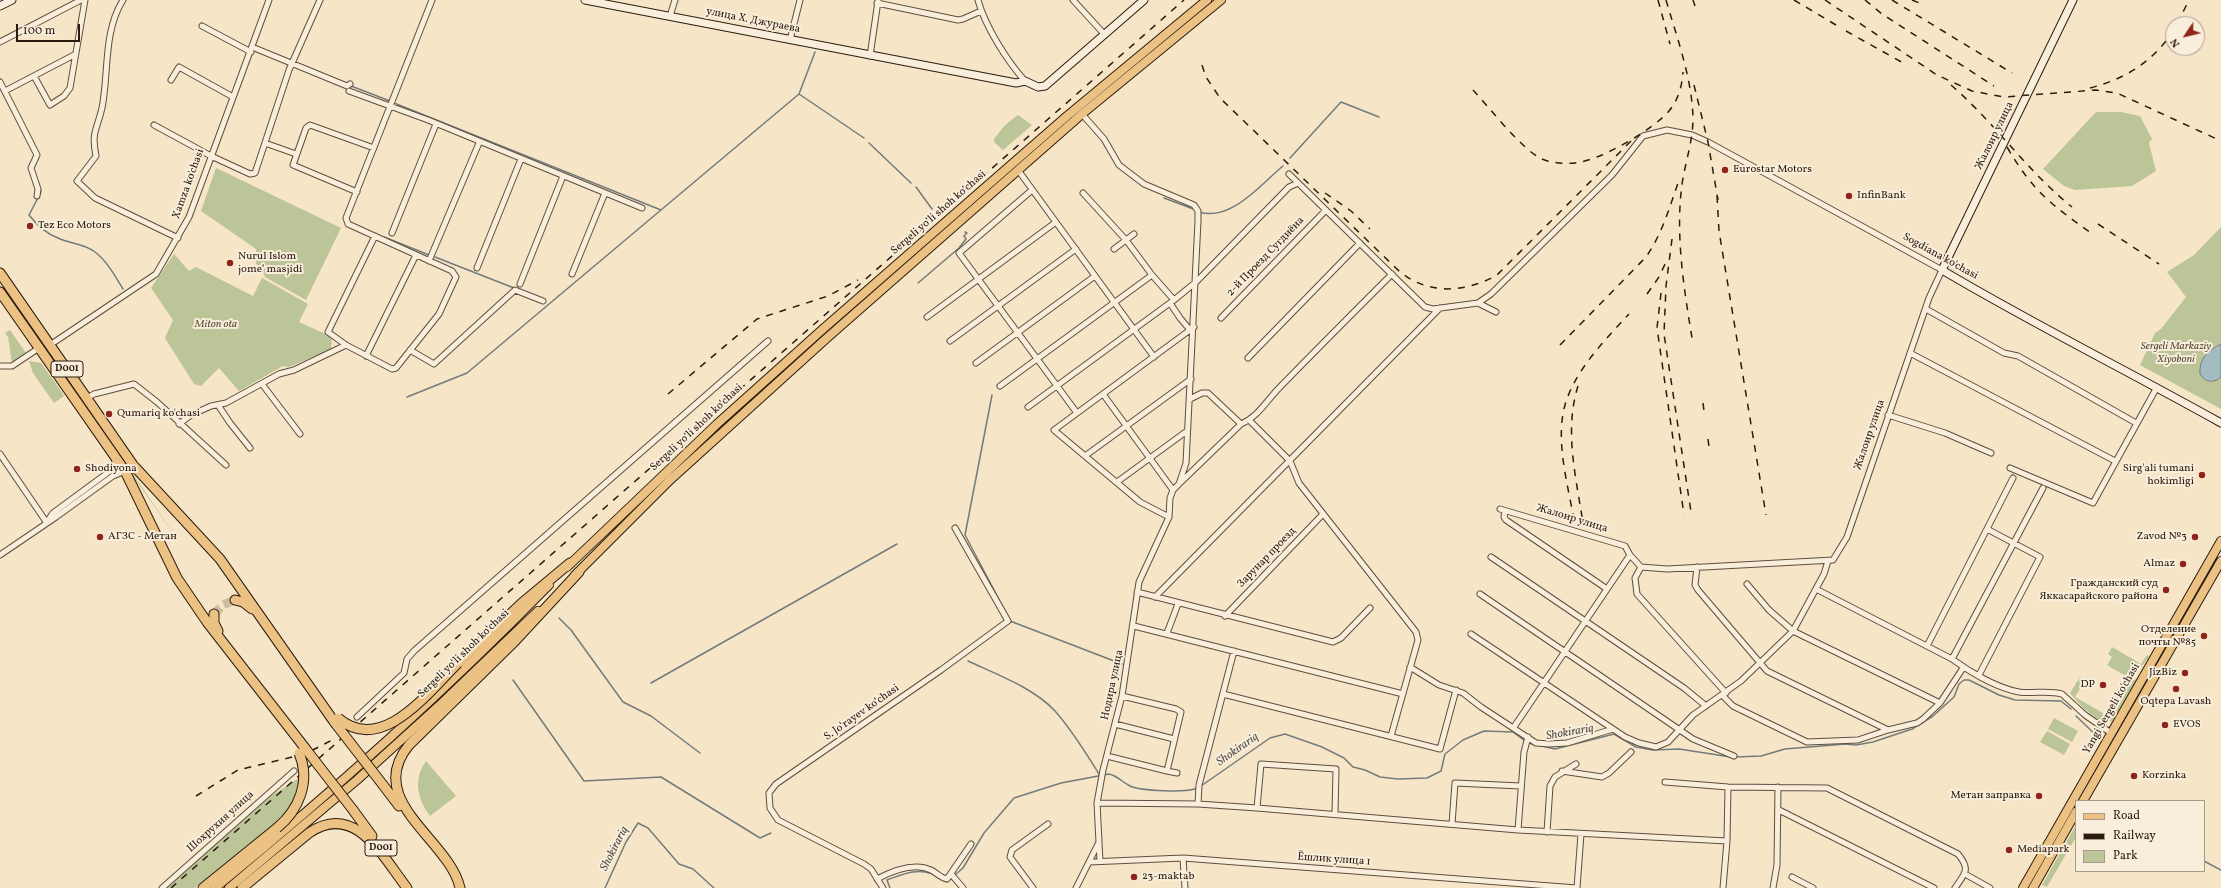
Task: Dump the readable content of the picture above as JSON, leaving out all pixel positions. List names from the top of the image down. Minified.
{"streets":{"highway":["D001"],"main road":["Sergeli yo‘li shoh ko‘chasi","Yangi Sergeli ko'chasi"],"street":["улица Х. Джураева","Жалоир улица","Xamza ko'chasi","2-й Проезд Сугдиёна","Sogdiana ko'chasi","Зарунар проезд","Нодира улица","S. Joʻrayev koʻchasi","Шохрухия улица","Ёшлик улица 1"]},"crossings":[["Жалоир улица","Sogdiana ko'chasi"],["Xamza ko'chasi","D001"],["Нодира улица","Ёшлик улица 1"]],"water":["Shokirariq"],"parks":["Miton ota","Sergeli Markaziy Xiyoboni"],"places":["Eurostar Motors","InfinBank","Tez Eco Motors","Nurul Islom jome’ masjidi","Qumariq ko'chasi","Shodiyona","Sirg'ali tumani hokimligi","АГЗС - Метан","Zavod №3","Almaz","Гражданский суд Яккасарайского района","Отделение почты №85","JizBiz","DP","Oqtepa Lavash","EVOS","Korzinka","Метан заправка","Mediapark","23-maktab"],"legend":["Road","Railway","Park"],"scale_bar":"100 m","north":"bottom left"}
